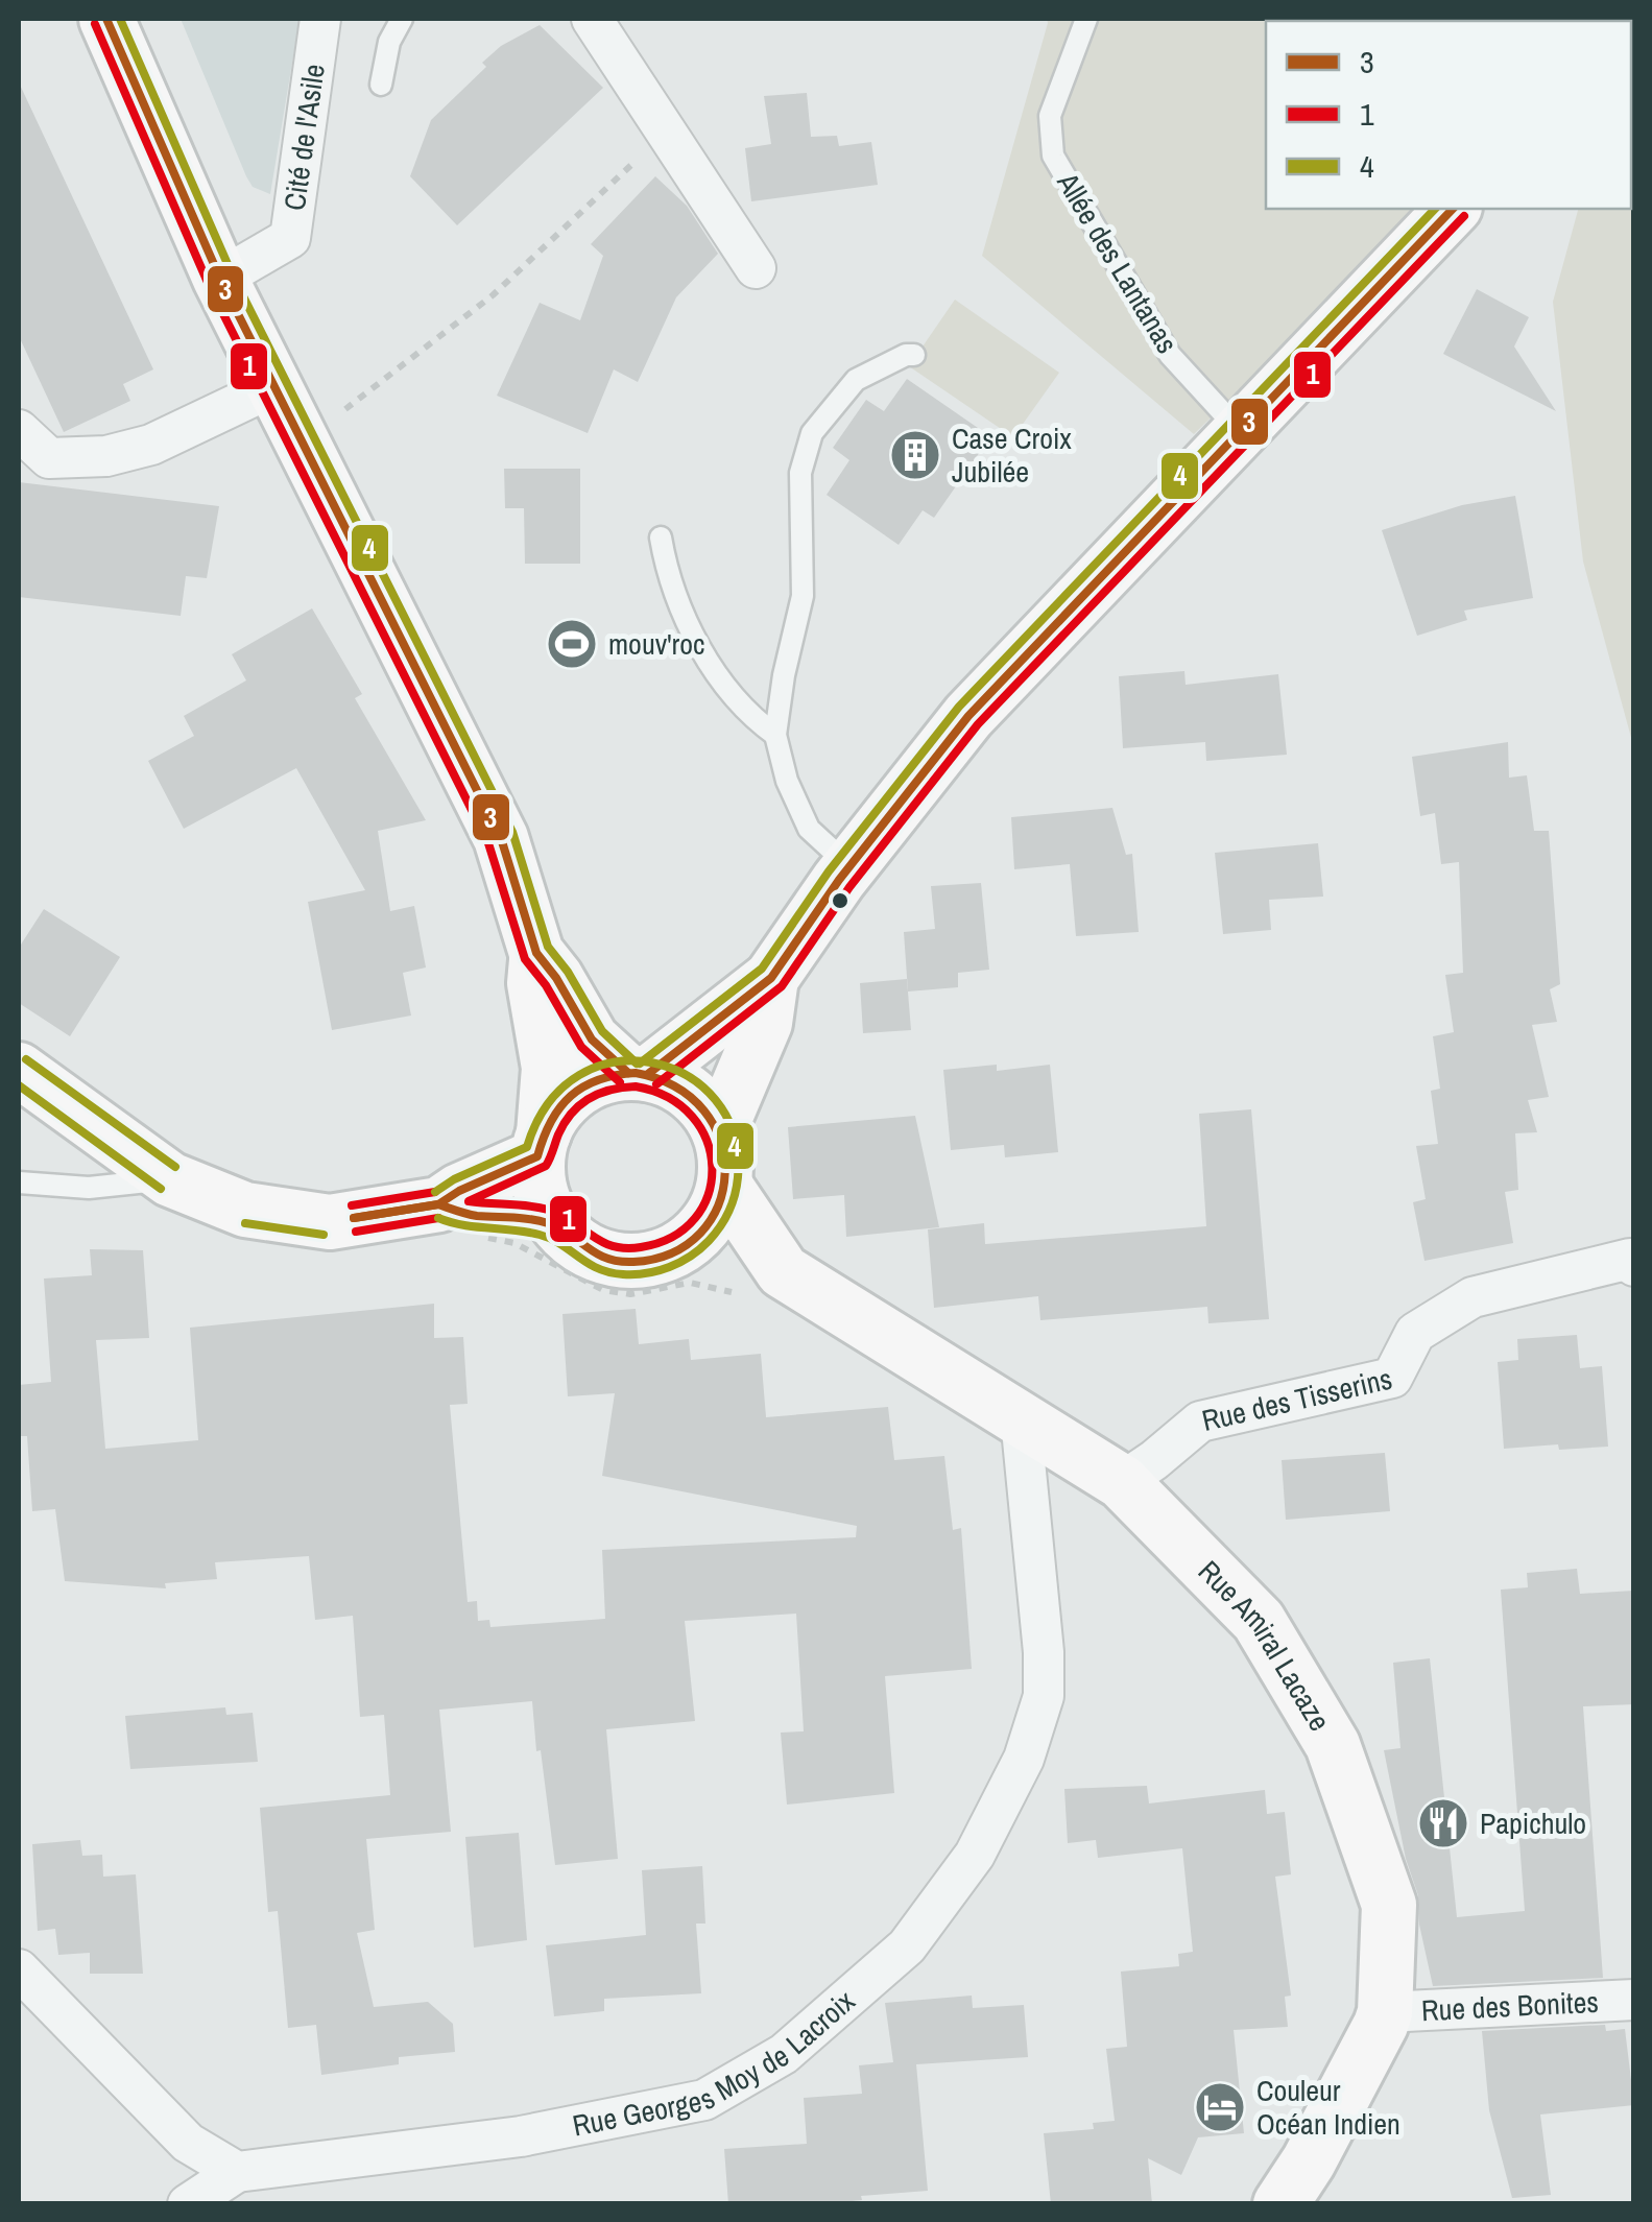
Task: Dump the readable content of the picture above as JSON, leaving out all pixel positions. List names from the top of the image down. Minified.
{"streets":{"street":["Cité de l'Asile","Rue des Tisserins","Rue Amiral Lacaze","Rue des Bonites","Rue Georges Moy de Lacroix"],"lane":["Allée des Lantanas"]},"crossings":[["Rue des Tisserins","Rue Amiral Lacaze"],["Rue Amiral Lacaze","Rue des Bonites"],["Rue Amiral Lacaze","Rue Georges Moy de Lacroix"]],"places":{"building":["Case Croix Jubilée"],"sports":["mouv'roc"],"restaurant":["Papichulo"],"hotel":["Couleur Océan Indien"]},"lines":["transit line 3","transit line 4","transit line 1"],"legend":["3","1","4"]}
